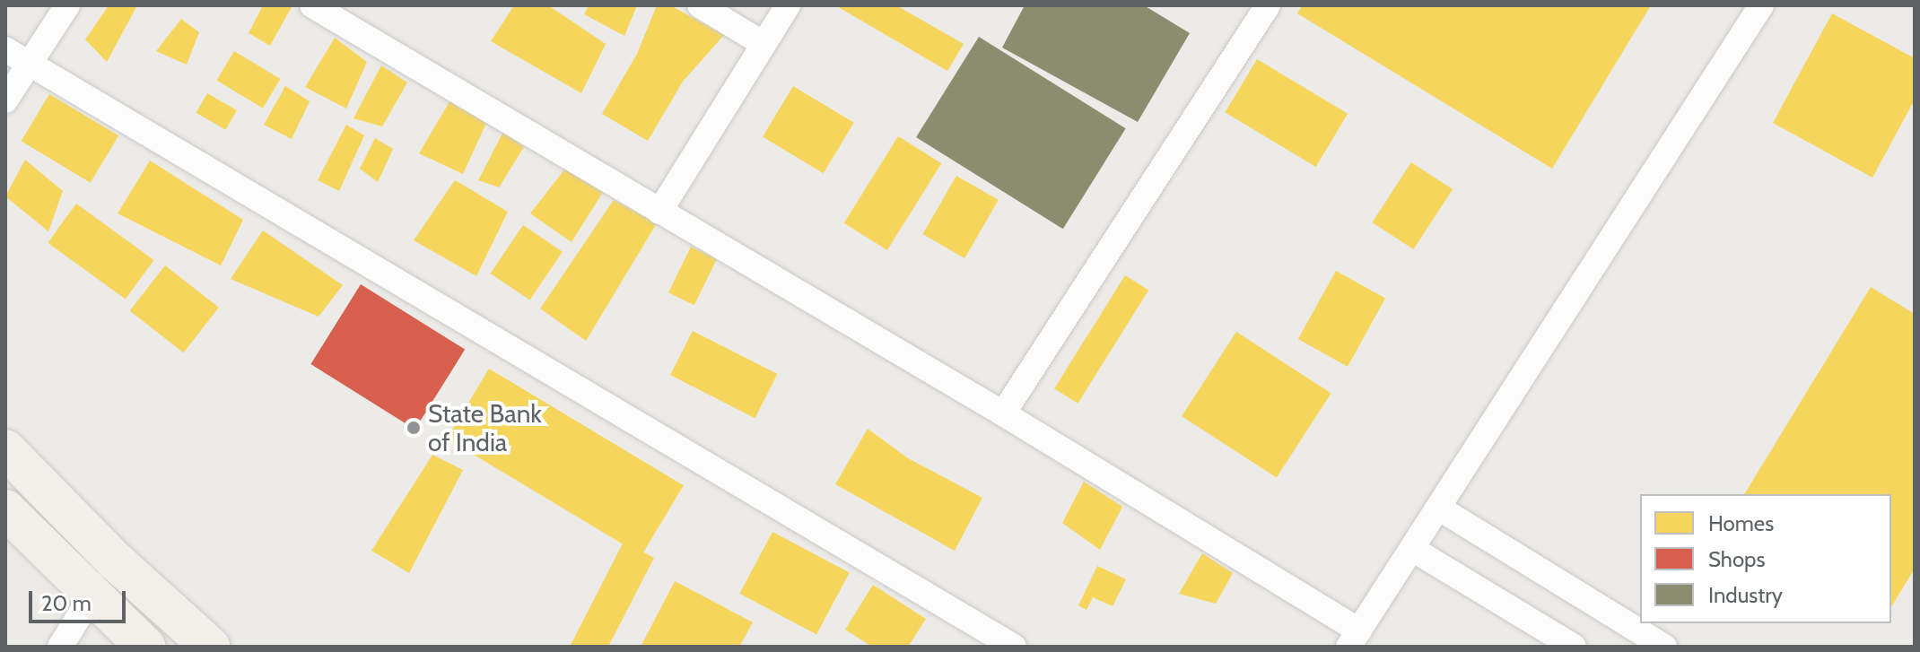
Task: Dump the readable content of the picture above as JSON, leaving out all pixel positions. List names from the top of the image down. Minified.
{"places":["State Bank of India"],"legend":["Homes","Shops","Industry"],"scale_bar":"20 m"}
